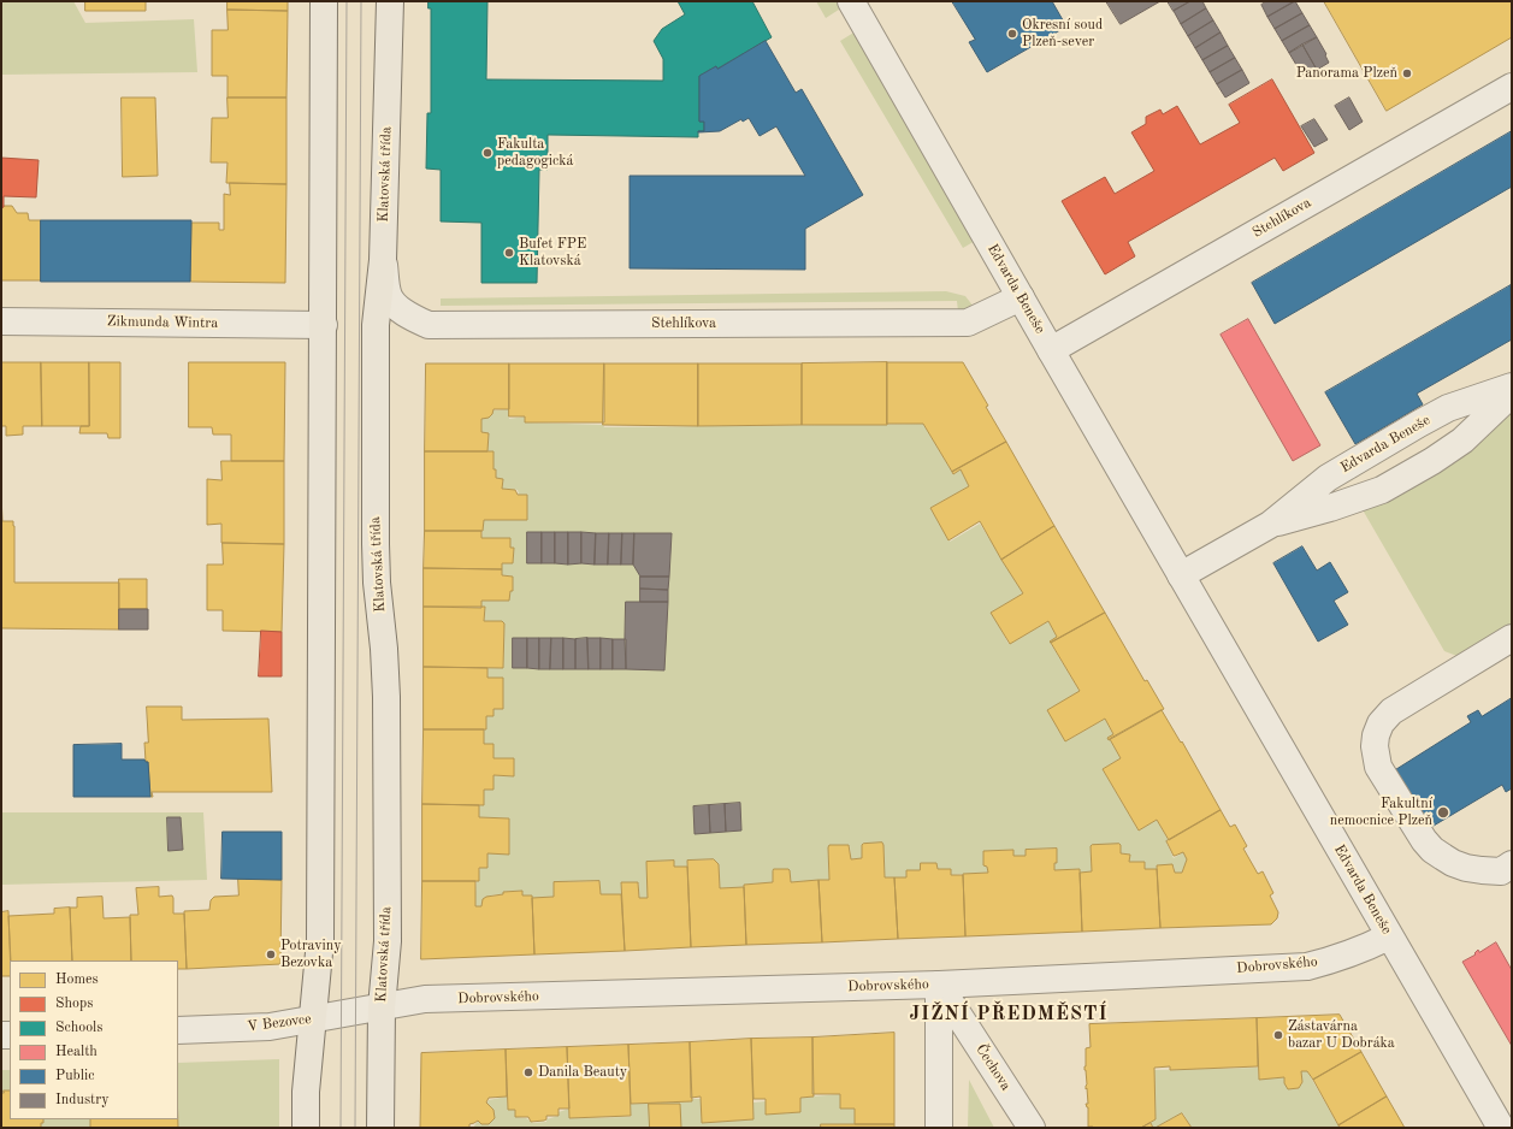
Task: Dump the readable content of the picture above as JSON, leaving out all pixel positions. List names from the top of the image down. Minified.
{"streets":{"main road":["Klatovská třída"],"street":["Stehlíkova","Edvarda Beneše","Zikmunda Wintra","Dobrovského","V Bezovce","Čechova"]},"crossings":[["Klatovská třída","Stehlíkova"],["Klatovská třída","Dobrovského"],["Klatovská třída","V Bezovce"],["Stehlíkova","Edvarda Beneše"],["Edvarda Beneše","Dobrovského"],["Dobrovského","V Bezovce"],["Dobrovského","Čechova"]],"districts":["JIŽNÍ PŘEDMĚSTÍ"],"places":["Okresní soud Plzeň-sever","Panorama Plzeň","Fakulta pedagogická","Bufet FPE Klatovská","Fakultní nemocnice Plzeň","Potraviny Bezovka","Zástavárna bazar U Dobráka","Danila Beauty"],"legend":["Homes","Shops","Schools","Health","Public","Industry"]}
